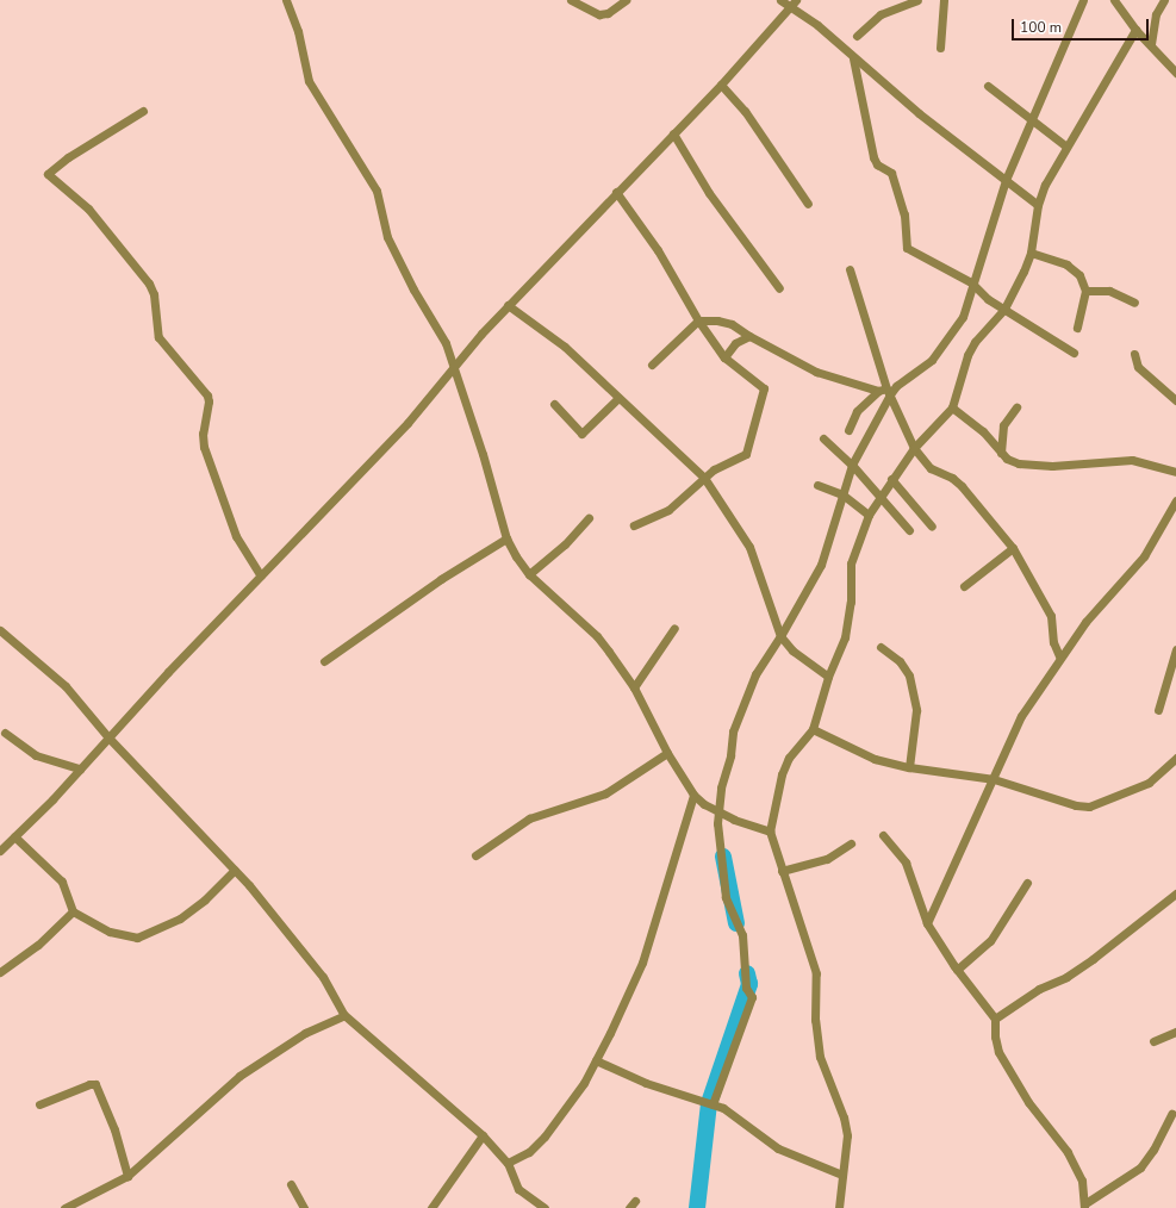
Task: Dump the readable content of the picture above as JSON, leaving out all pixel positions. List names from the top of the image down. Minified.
{"scale_bar":"100 m"}
